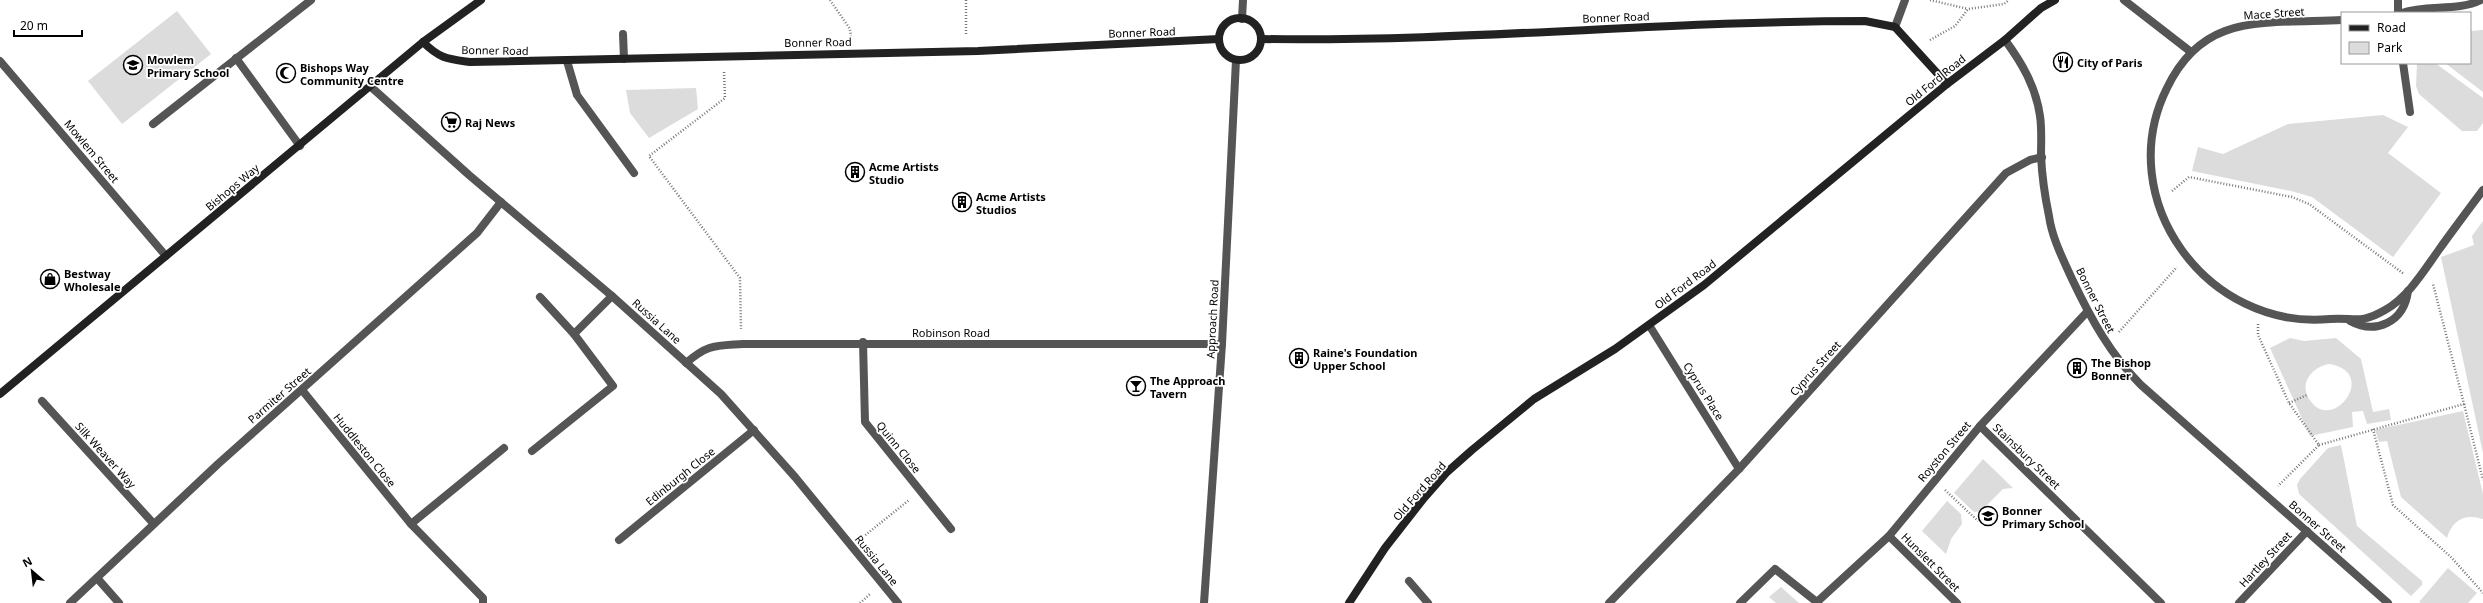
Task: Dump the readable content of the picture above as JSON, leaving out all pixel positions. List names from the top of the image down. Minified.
{"streets":{"street":["Mace Street","Bonner Road","Old Ford Road","Mowlem Street","Bishops Way","Bonner Street","Approach Road","Russia Lane","Robinson Road","Cyprus Street","Cyprus Place","Parmiter Street","Quinn Close","Huddleston Close","Royston Street","Silk Weaver Way","Stainsbury Street","Edinburgh Close","Hartley Street","Hunslett Street"]},"crossings":[["Bonner Road","Bishops Way"],["Bonner Road","Approach Road"],["Old Ford Road","Bonner Street"],["Old Ford Road","Cyprus Place"],["Mowlem Street","Bishops Way"],["Bishops Way","Russia Lane"],["Bonner Street","Cyprus Street"],["Bonner Street","Royston Street"],["Bonner Street","Hartley Street"],["Approach Road","Robinson Road"],["Russia Lane","Robinson Road"],["Russia Lane","Parmiter Street"],["Russia Lane","Edinburgh Close"],["Robinson Road","Quinn Close"],["Cyprus Street","Cyprus Place"],["Parmiter Street","Huddleston Close"],["Parmiter Street","Silk Weaver Way"],["Royston Street","Stainsbury Street"],["Royston Street","Hunslett Street"]],"places":{"restaurant":["City of Paris"],"school or university":["Mowlem Primary School","Bonner Primary School"],"mosque":["Bishops Way Community Centre"],"supermarket":["Raj News"],"building":["Acme Artists Studio","Acme Artists Studios","Raine's Foundation Upper School","The Bishop Bonner"],"shop":["Bestway Wholesale"],"bar":["The Approach Tavern"]},"legend":["Road","Park"],"scale_bar":"20 m","north":"top left"}
